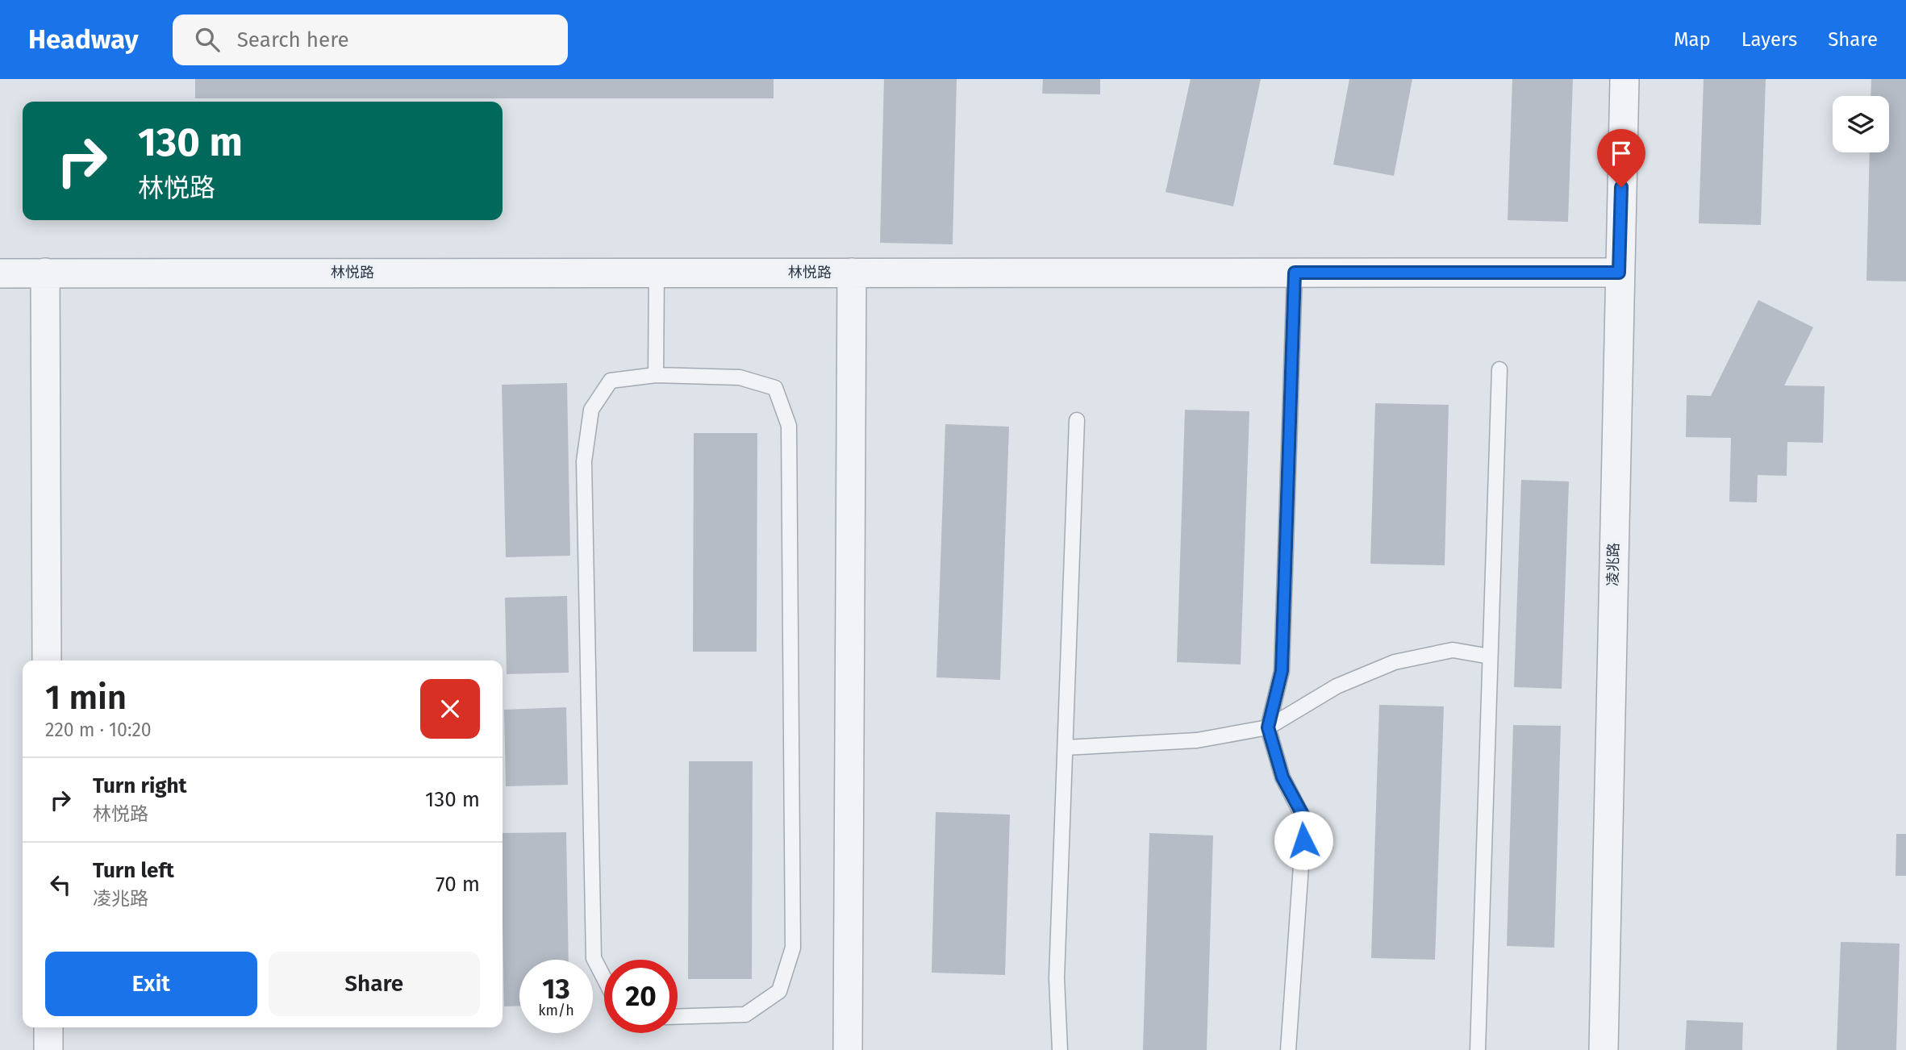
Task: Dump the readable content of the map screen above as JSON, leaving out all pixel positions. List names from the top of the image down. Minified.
{"streets":{"street":["林悦路","凌兆路"]},"crossings":[["林悦路","凌兆路"]],"page":{"header":"Headway","search":"Search here","nav":["Map","Layers","Share"],"turn":["130 m","林悦路"],"heading":["1 min","220 m · 10:20"],"list":[{"name":"Turn right","note":"林悦路","value":"130 m"},{"name":"Turn left","note":"凌兆路","value":"70 m"}],"buttons":["Exit","Share"],"speed":"13 km/h","limit":"20"}}
